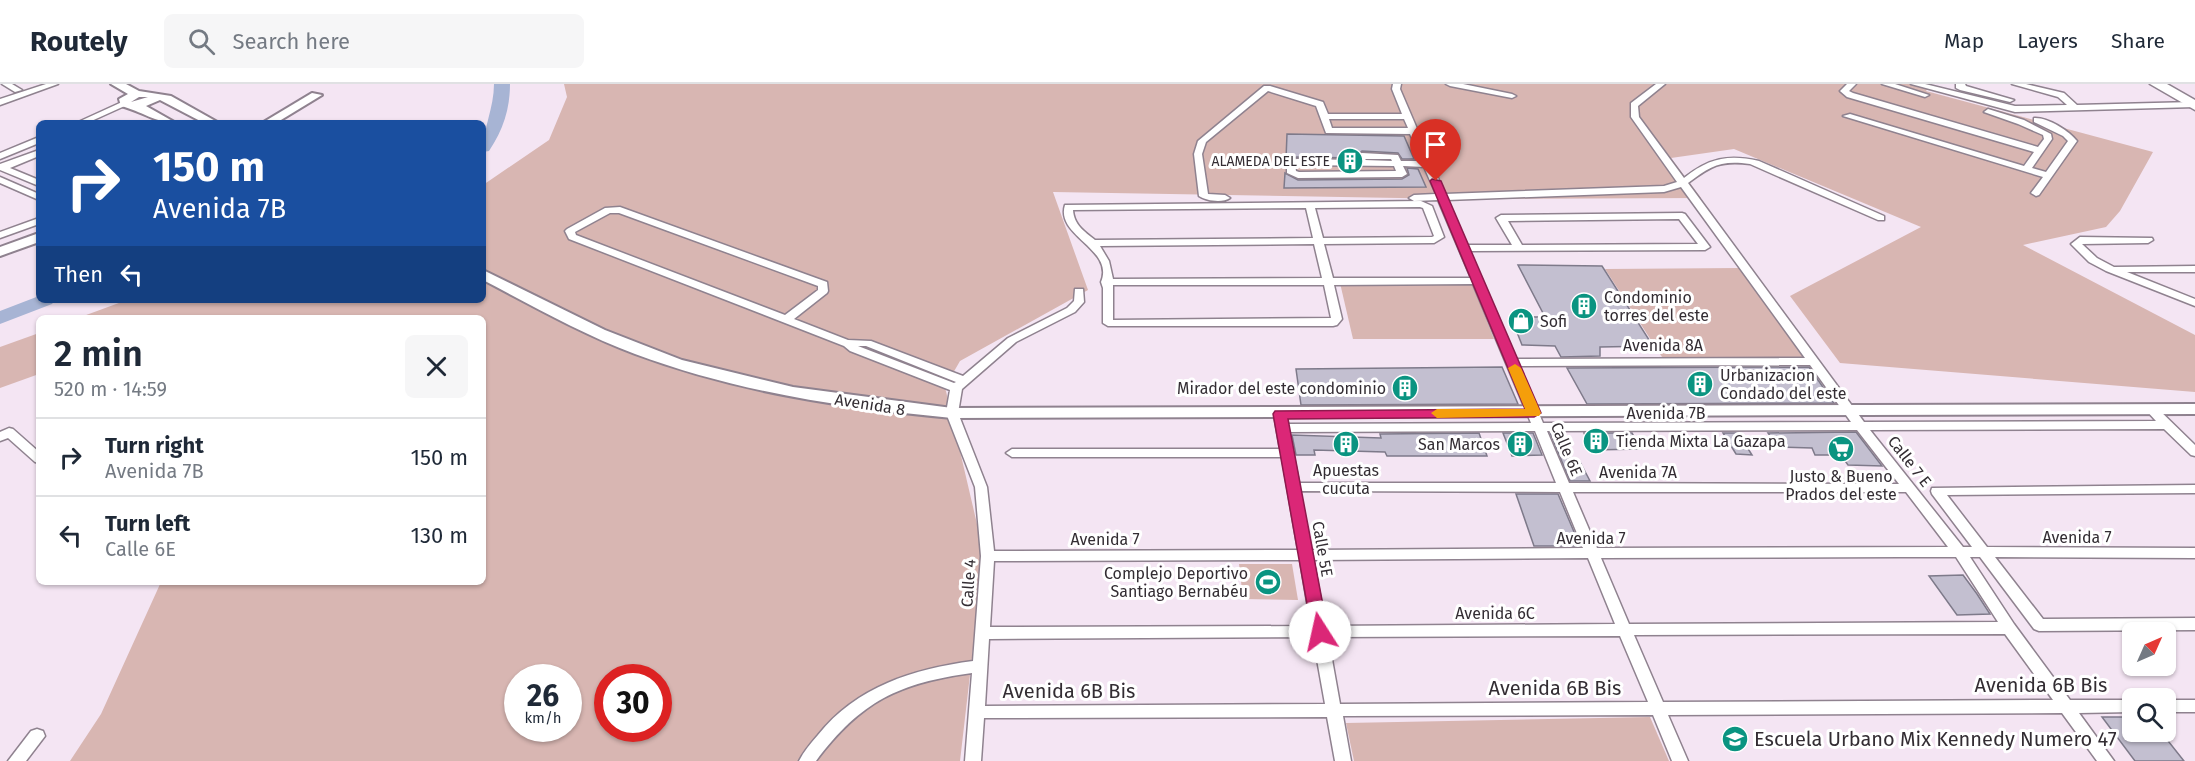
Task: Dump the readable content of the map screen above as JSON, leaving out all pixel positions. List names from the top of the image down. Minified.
{"streets":{"street":["Avenida 8A","Avenida 8","Avenida 7B","Calle 6E","Calle 7 E","Avenida 7A","Avenida 7","Calle 5E","Calle 4","Avenida 6C","Avenida 6B Bis"]},"crossings":[["Avenida 8A","Calle 6E"],["Avenida 8A","Calle 7 E"],["Avenida 8","Avenida 7B"],["Avenida 8","Calle 5E"],["Avenida 8","Calle 4"],["Avenida 7B","Calle 6E"],["Avenida 7B","Calle 7 E"],["Avenida 7B","Calle 5E"],["Calle 6E","Avenida 7A"],["Calle 6E","Avenida 7"],["Calle 6E","Avenida 6C"],["Calle 6E","Avenida 6B Bis"],["Calle 7 E","Avenida 7A"],["Calle 7 E","Avenida 7"],["Calle 7 E","Avenida 6C"],["Calle 7 E","Avenida 6B Bis"],["Avenida 7A","Calle 5E"],["Avenida 7","Calle 5E"],["Avenida 7","Calle 4"],["Calle 5E","Avenida 6C"],["Calle 5E","Avenida 6B Bis"],["Calle 4","Avenida 6C"],["Calle 4","Avenida 6B Bis"]],"places":{"building":["ALAMEDA DEL ESTE","Condominio torres del este","Urbanizacion Condado del este","Mirador del este condominio","Tienda Mixta La Gazapa","Apuestas cucuta","San Marcos"],"shop":["Sofi"],"supermarket":["Justo & Bueno Prados del este"],"sports":["Complejo Deportivo Santiago Bernabéu"],"school or university":["Escuela Urbano Mix Kennedy Numero 47"]},"north":"top right","page":{"header":"Routely","search":"Search here","nav":["Map","Layers","Share"],"turn":["150 m","Avenida 7B"],"then":"Then","heading":["2 min","520 m · 14:59"],"list":[{"name":"Turn right","note":"Avenida 7B","value":"150 m"},{"name":"Turn left","note":"Calle 6E","value":"130 m"}],"speed":"26 km/h","limit":"30"}}
